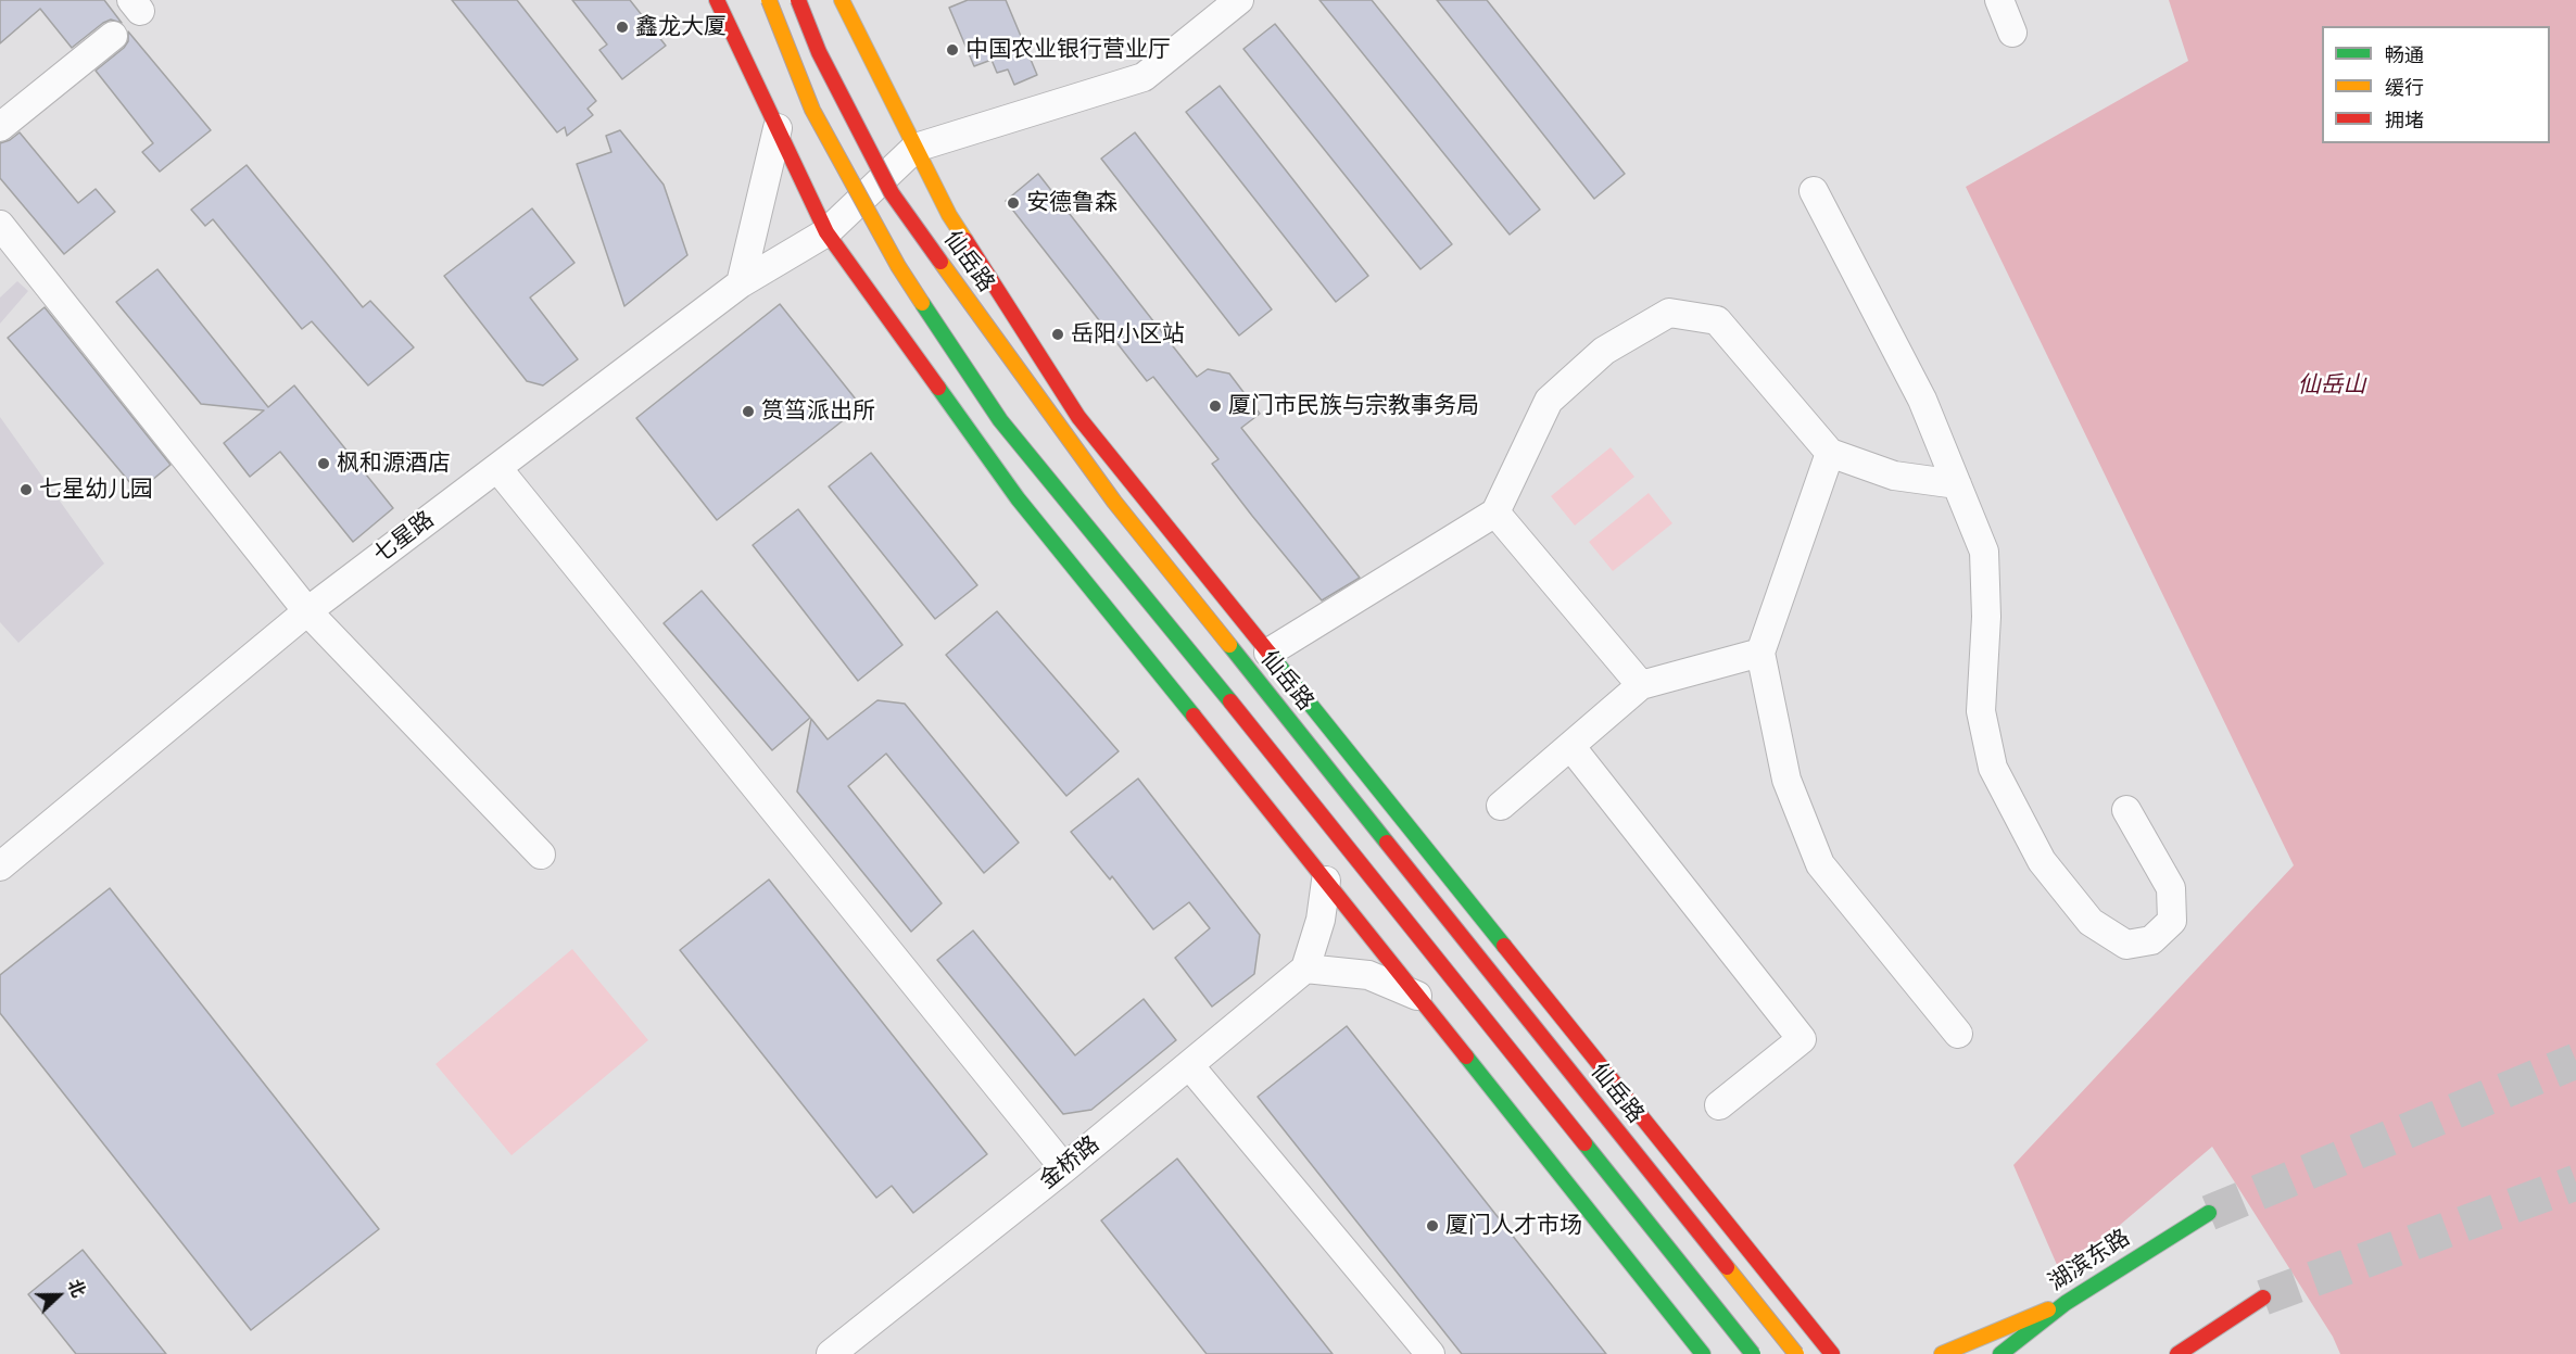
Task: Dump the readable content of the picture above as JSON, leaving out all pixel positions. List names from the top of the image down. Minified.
{"streets":{"main road":["仙岳路","湖滨东路"],"street":["七星路","金桥路"]},"parks":["仙岳山"],"places":["鑫龙大厦","中国农业银行营业厅","安德鲁森","岳阳小区站","厦门市民族与宗教事务局","筼筜派出所","枫和源酒店","七星幼儿园","厦门人才市场"],"legend":["畅通","缓行","拥堵"],"north":"right"}
